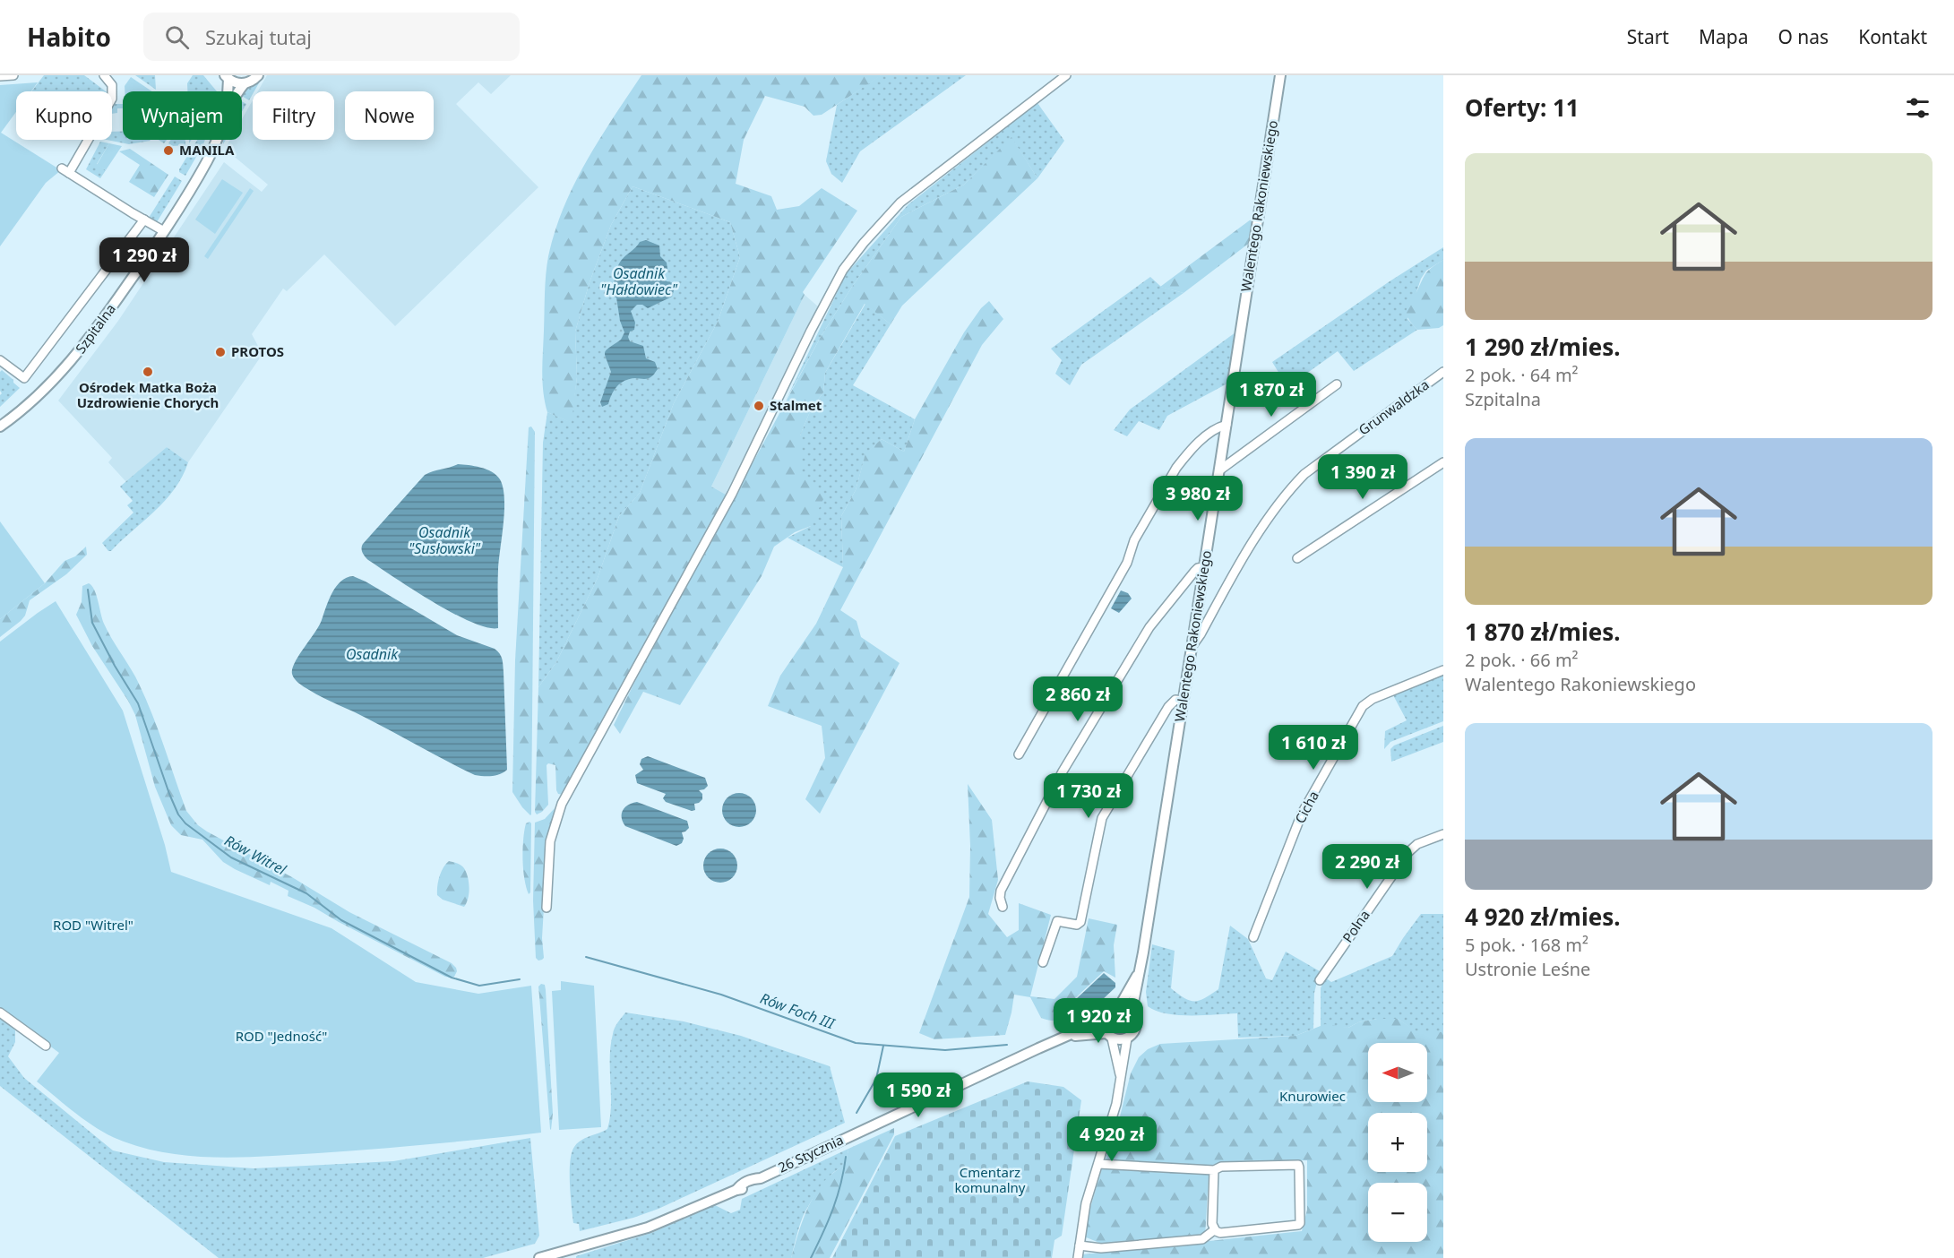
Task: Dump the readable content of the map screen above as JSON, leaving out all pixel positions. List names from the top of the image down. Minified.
{"streets":{"street":["Walentego Rakoniewskiego","Szpitalna","Grunwaldzka","Cicha","Polna","26 Stycznia"]},"crossings":[["Walentego Rakoniewskiego","Grunwaldzka"],["Walentego Rakoniewskiego","26 Stycznia"]],"water":["Osadnik \"Hałdowiec\"","Osadnik \"Susłowski\"","Osadnik","Rów Witrel","Rów Foch III"],"parks":["ROD \"Witrel\"","ROD \"Jedność\"","Knurowiec","Cmentarz komunalny"],"places":["MANILA","PROTOS","Ośrodek Matka Boża Uzdrowienie Chorych","Stalmet"],"north":"left","page":{"header":"Habito","search":"Szukaj tutaj","nav":["Start","Mapa","O nas","Kontakt"],"heading":"Oferty: 11","chip":["Kupno","Wynajem","Filtry","Nowe"],"list":[{"name":"1 290 zł/mies.","note":"2 pok. · 64 m² · Szpitalna"},{"name":"1 870 zł/mies.","note":"2 pok. · 66 m² · Walentego Rakoniewskiego"},{"name":"4 920 zł/mies.","note":"5 pok. · 168 m² · Ustronie Leśne"}],"price":["1 290 zł","1 870 zł","1 390 zł","3 980 zł","2 860 zł","1 610 zł","1 730 zł","2 290 zł","1 920 zł","1 590 zł","4 920 zł"],"map_buttons":["+","−"]}}
